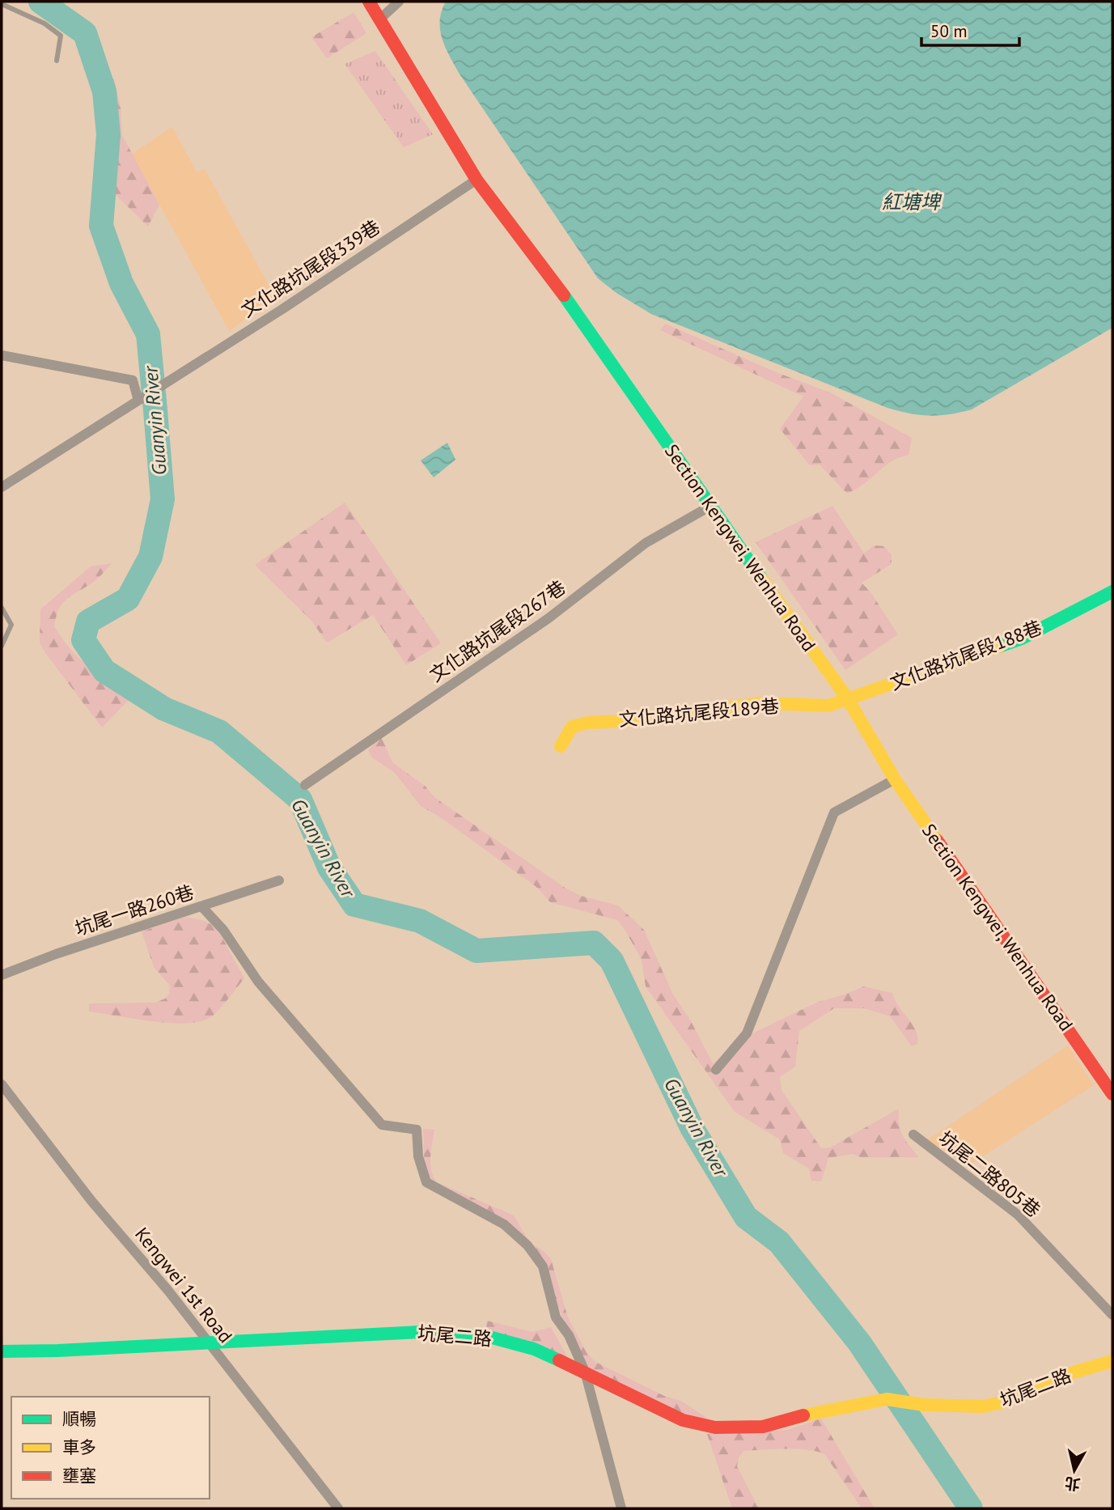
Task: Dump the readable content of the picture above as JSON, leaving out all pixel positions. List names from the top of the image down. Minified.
{"streets":{"street":["文化路坑尾段339巷","Section Kengwei, Wenhua Road","文化路坑尾段267巷","文化路坑尾段188巷","文化路坑尾段189巷","坑尾一路260巷","坑尾二路805巷","Kengwei 1st Road","坑尾二路"]},"crossings":[["文化路坑尾段339巷","Section Kengwei, Wenhua Road"],["Section Kengwei, Wenhua Road","文化路坑尾段267巷"],["Section Kengwei, Wenhua Road","文化路坑尾段188巷"],["Section Kengwei, Wenhua Road","文化路坑尾段189巷"],["文化路坑尾段188巷","文化路坑尾段189巷"],["Kengwei 1st Road","坑尾二路"]],"water":["紅塘埤","Guanyin River"],"legend":["順暢","車多","壅塞"],"scale_bar":"50 m","north":"bottom"}
